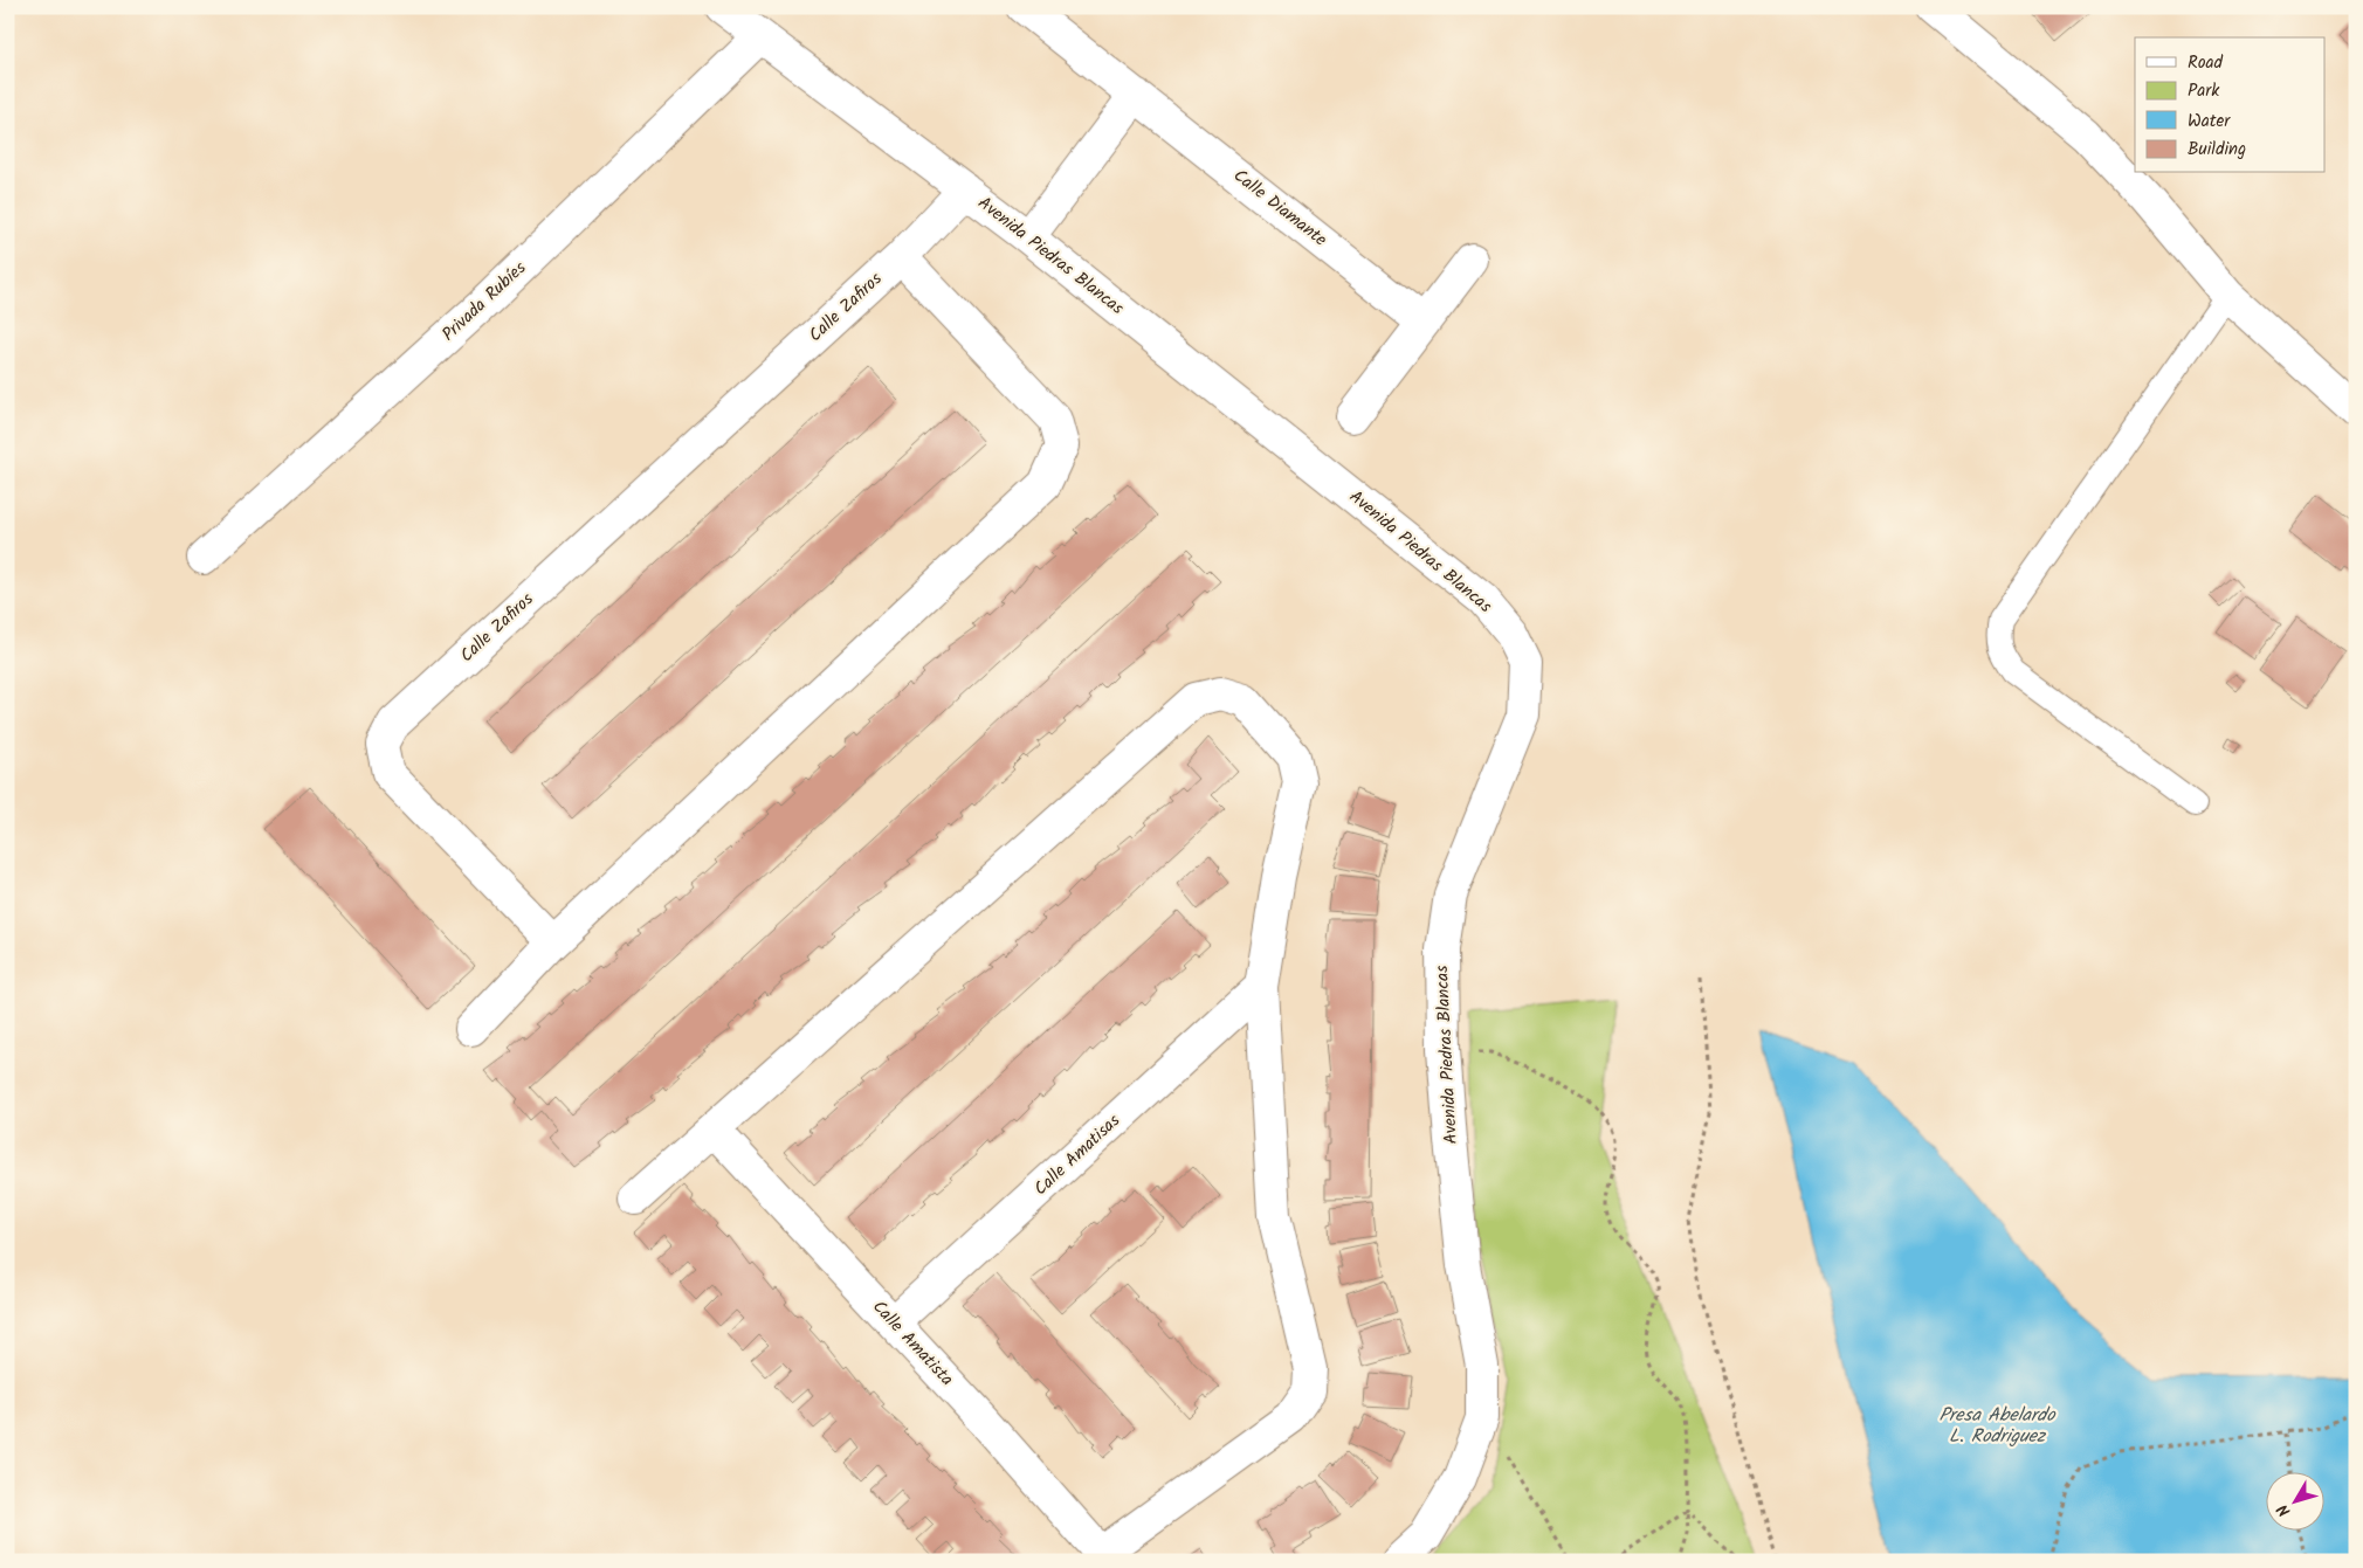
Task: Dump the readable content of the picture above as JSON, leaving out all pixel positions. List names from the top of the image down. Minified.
{"streets":{"street":["Calle Diamante","Avenida Piedras Blancas","Privada Rubíes","Calle Zafiros","Calle Amatisas","Calle Amatista"]},"crossings":[["Avenida Piedras Blancas","Privada Rubíes"],["Avenida Piedras Blancas","Calle Zafiros"],["Calle Amatisas","Calle Amatista"]],"water":["Presa Abelardo L. Rodriguez"],"legend":["Road","Park","Water","Building"],"north":"bottom left"}
